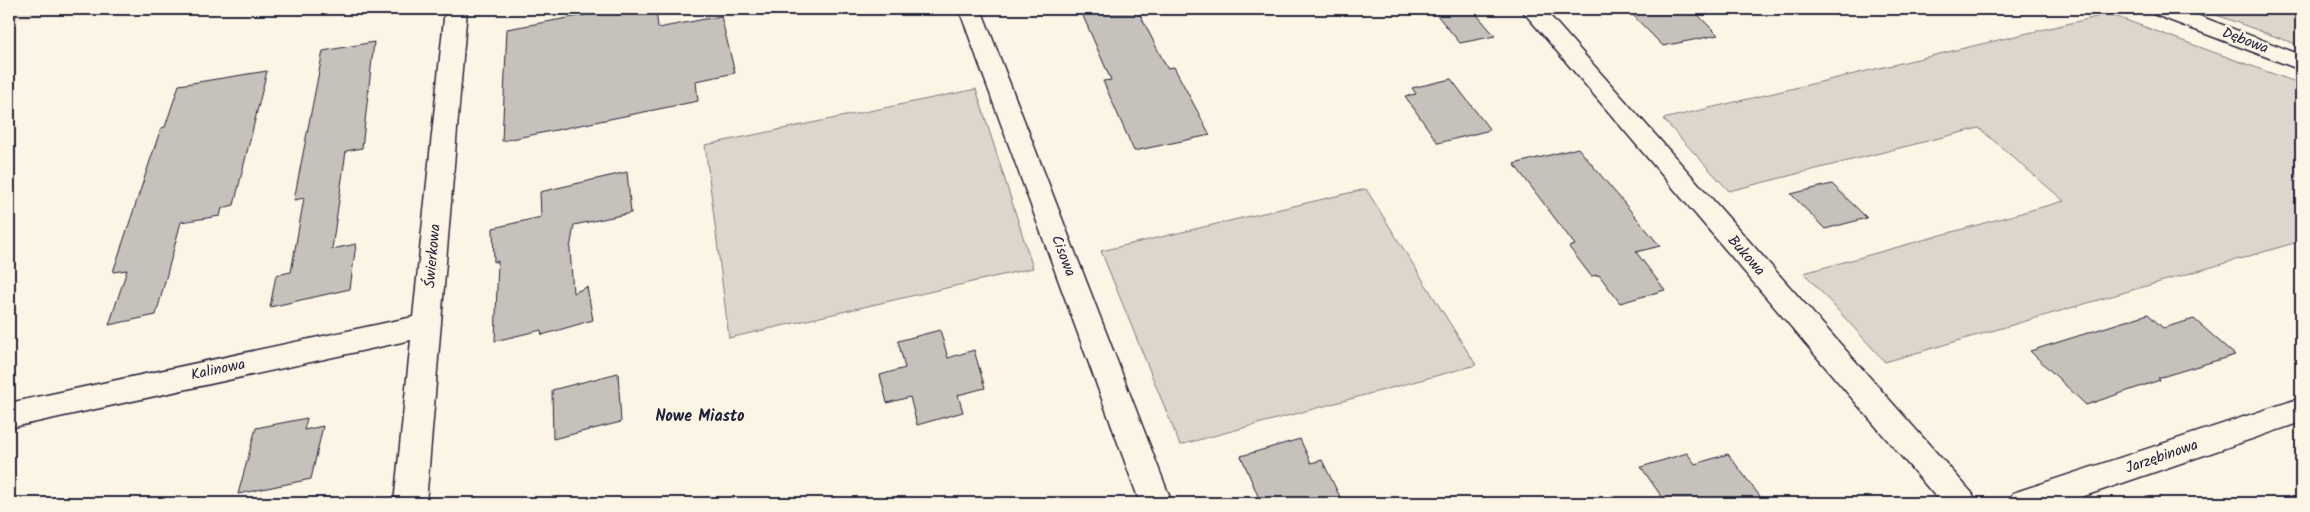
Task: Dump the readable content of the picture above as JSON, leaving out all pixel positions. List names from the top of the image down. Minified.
{"streets":{"street":["Dębowa","Świerkowa","Cisowa","Bukowa","Kalinowa","Jarzębinowa"]},"crossings":[["Świerkowa","Kalinowa"]],"districts":["Nowe Miasto"]}
